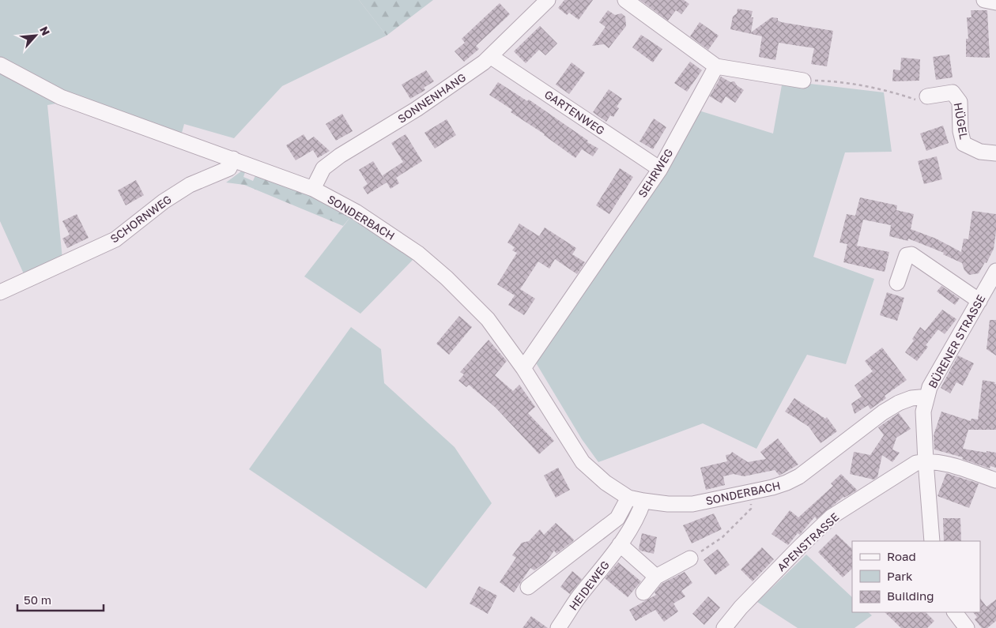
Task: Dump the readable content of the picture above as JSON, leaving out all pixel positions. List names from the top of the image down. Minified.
{"streets":{"street":["SONNENHANG","GARTENWEG","HÜGEL","SEHRWEG","SONDERBACH","SCHORNWEG","BÜRENER STRASSE","APENSTRASSE","HEIDEWEG"]},"crossings":[["SONNENHANG","GARTENWEG"],["SONNENHANG","SONDERBACH"],["GARTENWEG","SEHRWEG"],["SEHRWEG","SONDERBACH"],["SONDERBACH","SCHORNWEG"],["SONDERBACH","BÜRENER STRASSE"],["SONDERBACH","HEIDEWEG"],["BÜRENER STRASSE","APENSTRASSE"]],"legend":["Road","Park","Building"],"scale_bar":"50 m","north":"top right"}
